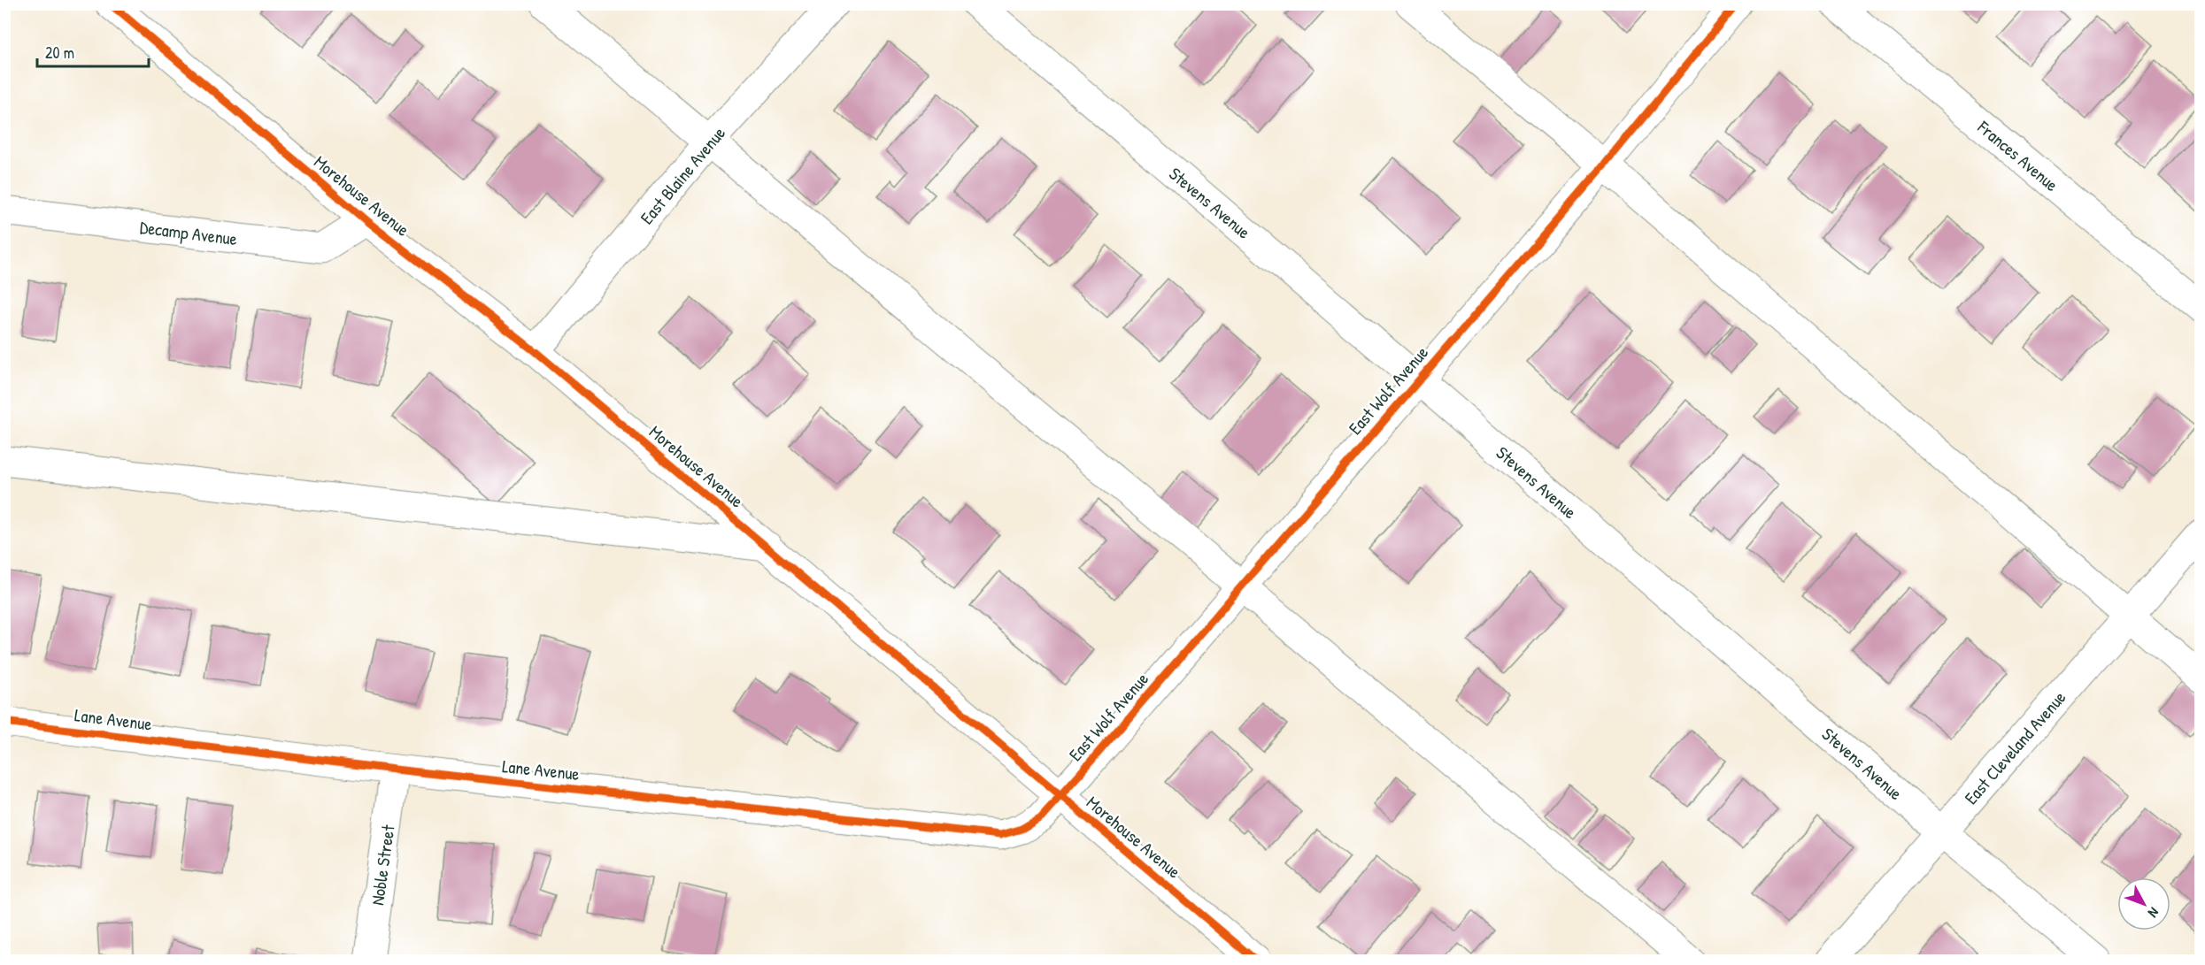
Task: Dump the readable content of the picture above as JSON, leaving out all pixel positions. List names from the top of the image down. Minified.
{"streets":{"street":["Frances Avenue","East Blaine Avenue","Morehouse Avenue","Stevens Avenue","Decamp Avenue","East Wolf Avenue","Lane Avenue","East Cleveland Avenue","Noble Street"]},"crossings":[["East Blaine Avenue","Morehouse Avenue"],["Morehouse Avenue","Decamp Avenue"],["Morehouse Avenue","East Wolf Avenue"],["Morehouse Avenue","Lane Avenue"],["Stevens Avenue","East Wolf Avenue"],["Stevens Avenue","East Cleveland Avenue"],["East Wolf Avenue","Lane Avenue"],["Lane Avenue","Noble Street"]],"scale_bar":"20 m","north":"bottom right"}
